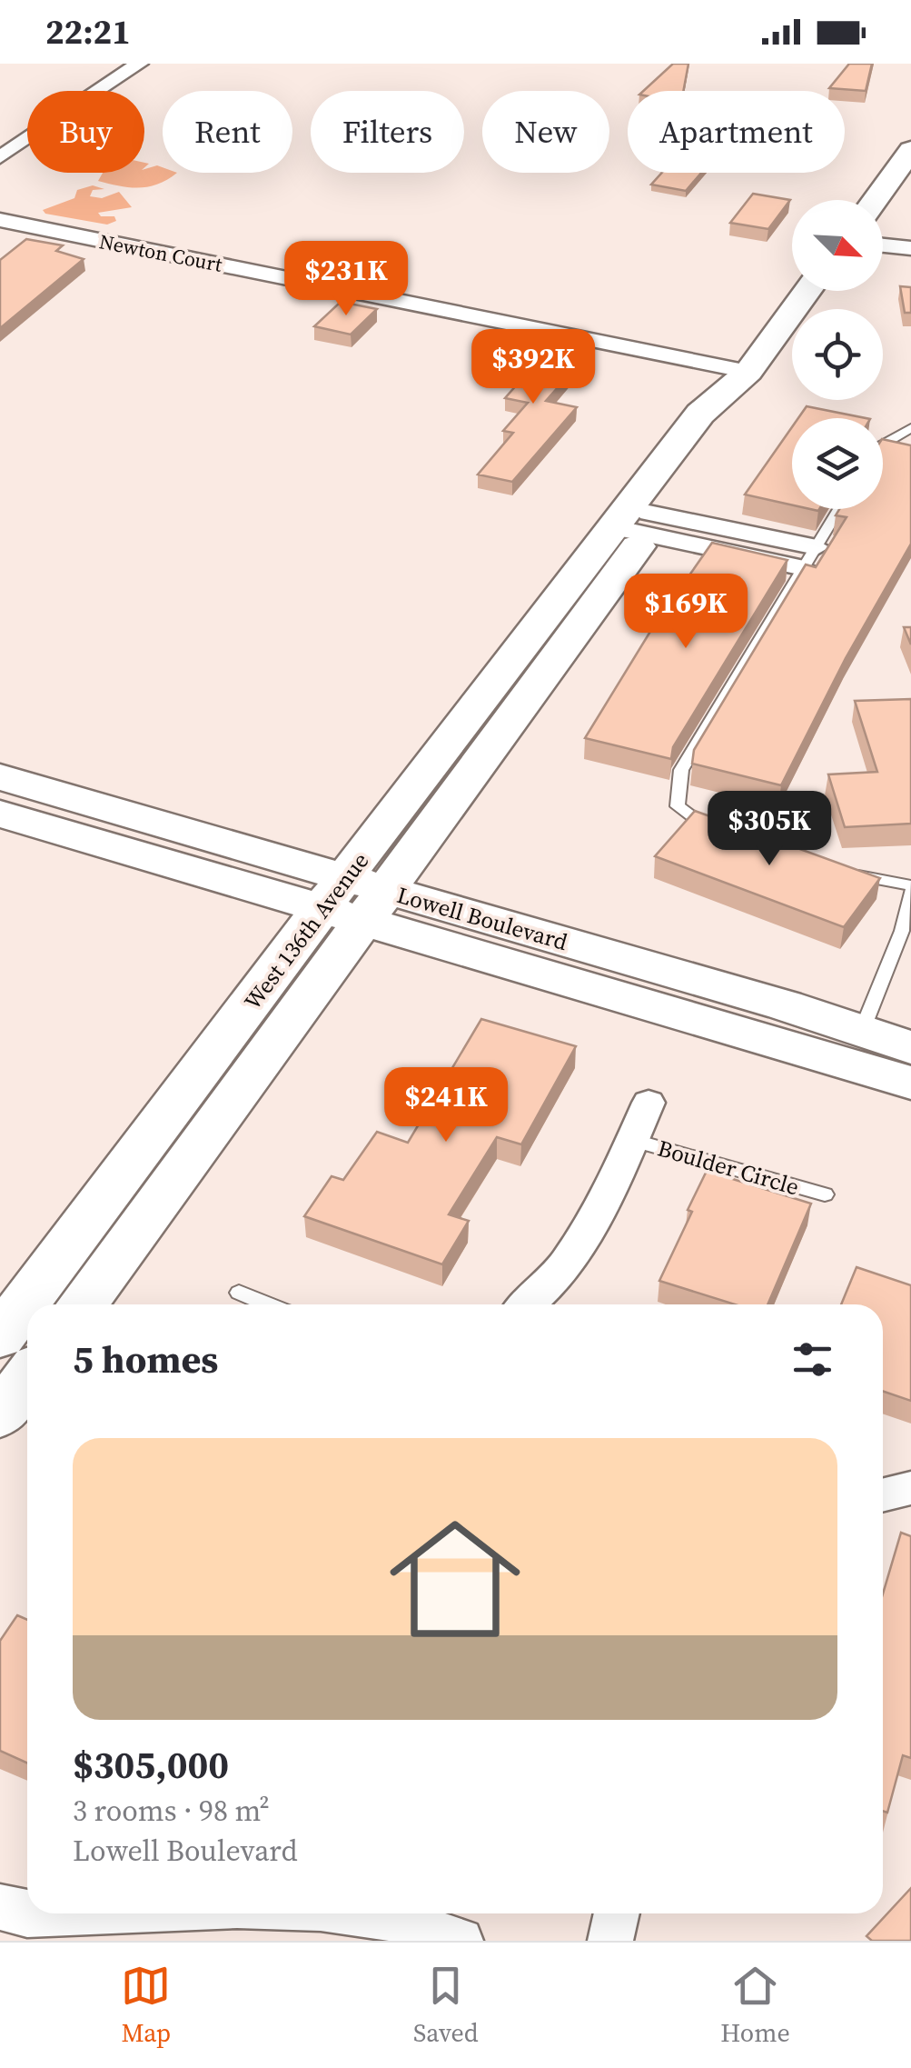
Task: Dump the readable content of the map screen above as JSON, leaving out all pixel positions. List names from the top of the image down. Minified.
{"streets":{"main road":["Lowell Boulevard","West 136th Avenue"],"street":["Newton Court","Boulder Circle"]},"crossings":[["Newton Court","West 136th Avenue"],["Lowell Boulevard","West 136th Avenue"]],"north":"bottom right","page":{"status":"22:21","chip":["Buy","Rent","Filters","New","Apartment"],"price":["$231K","$392K","$169K","$305K","$241K"],"heading":"5 homes","list":[{"name":"$305,000","note":"3 rooms · 98 m² · Lowell Boulevard"}],"tabs":["Map","Saved","Home"]}}
